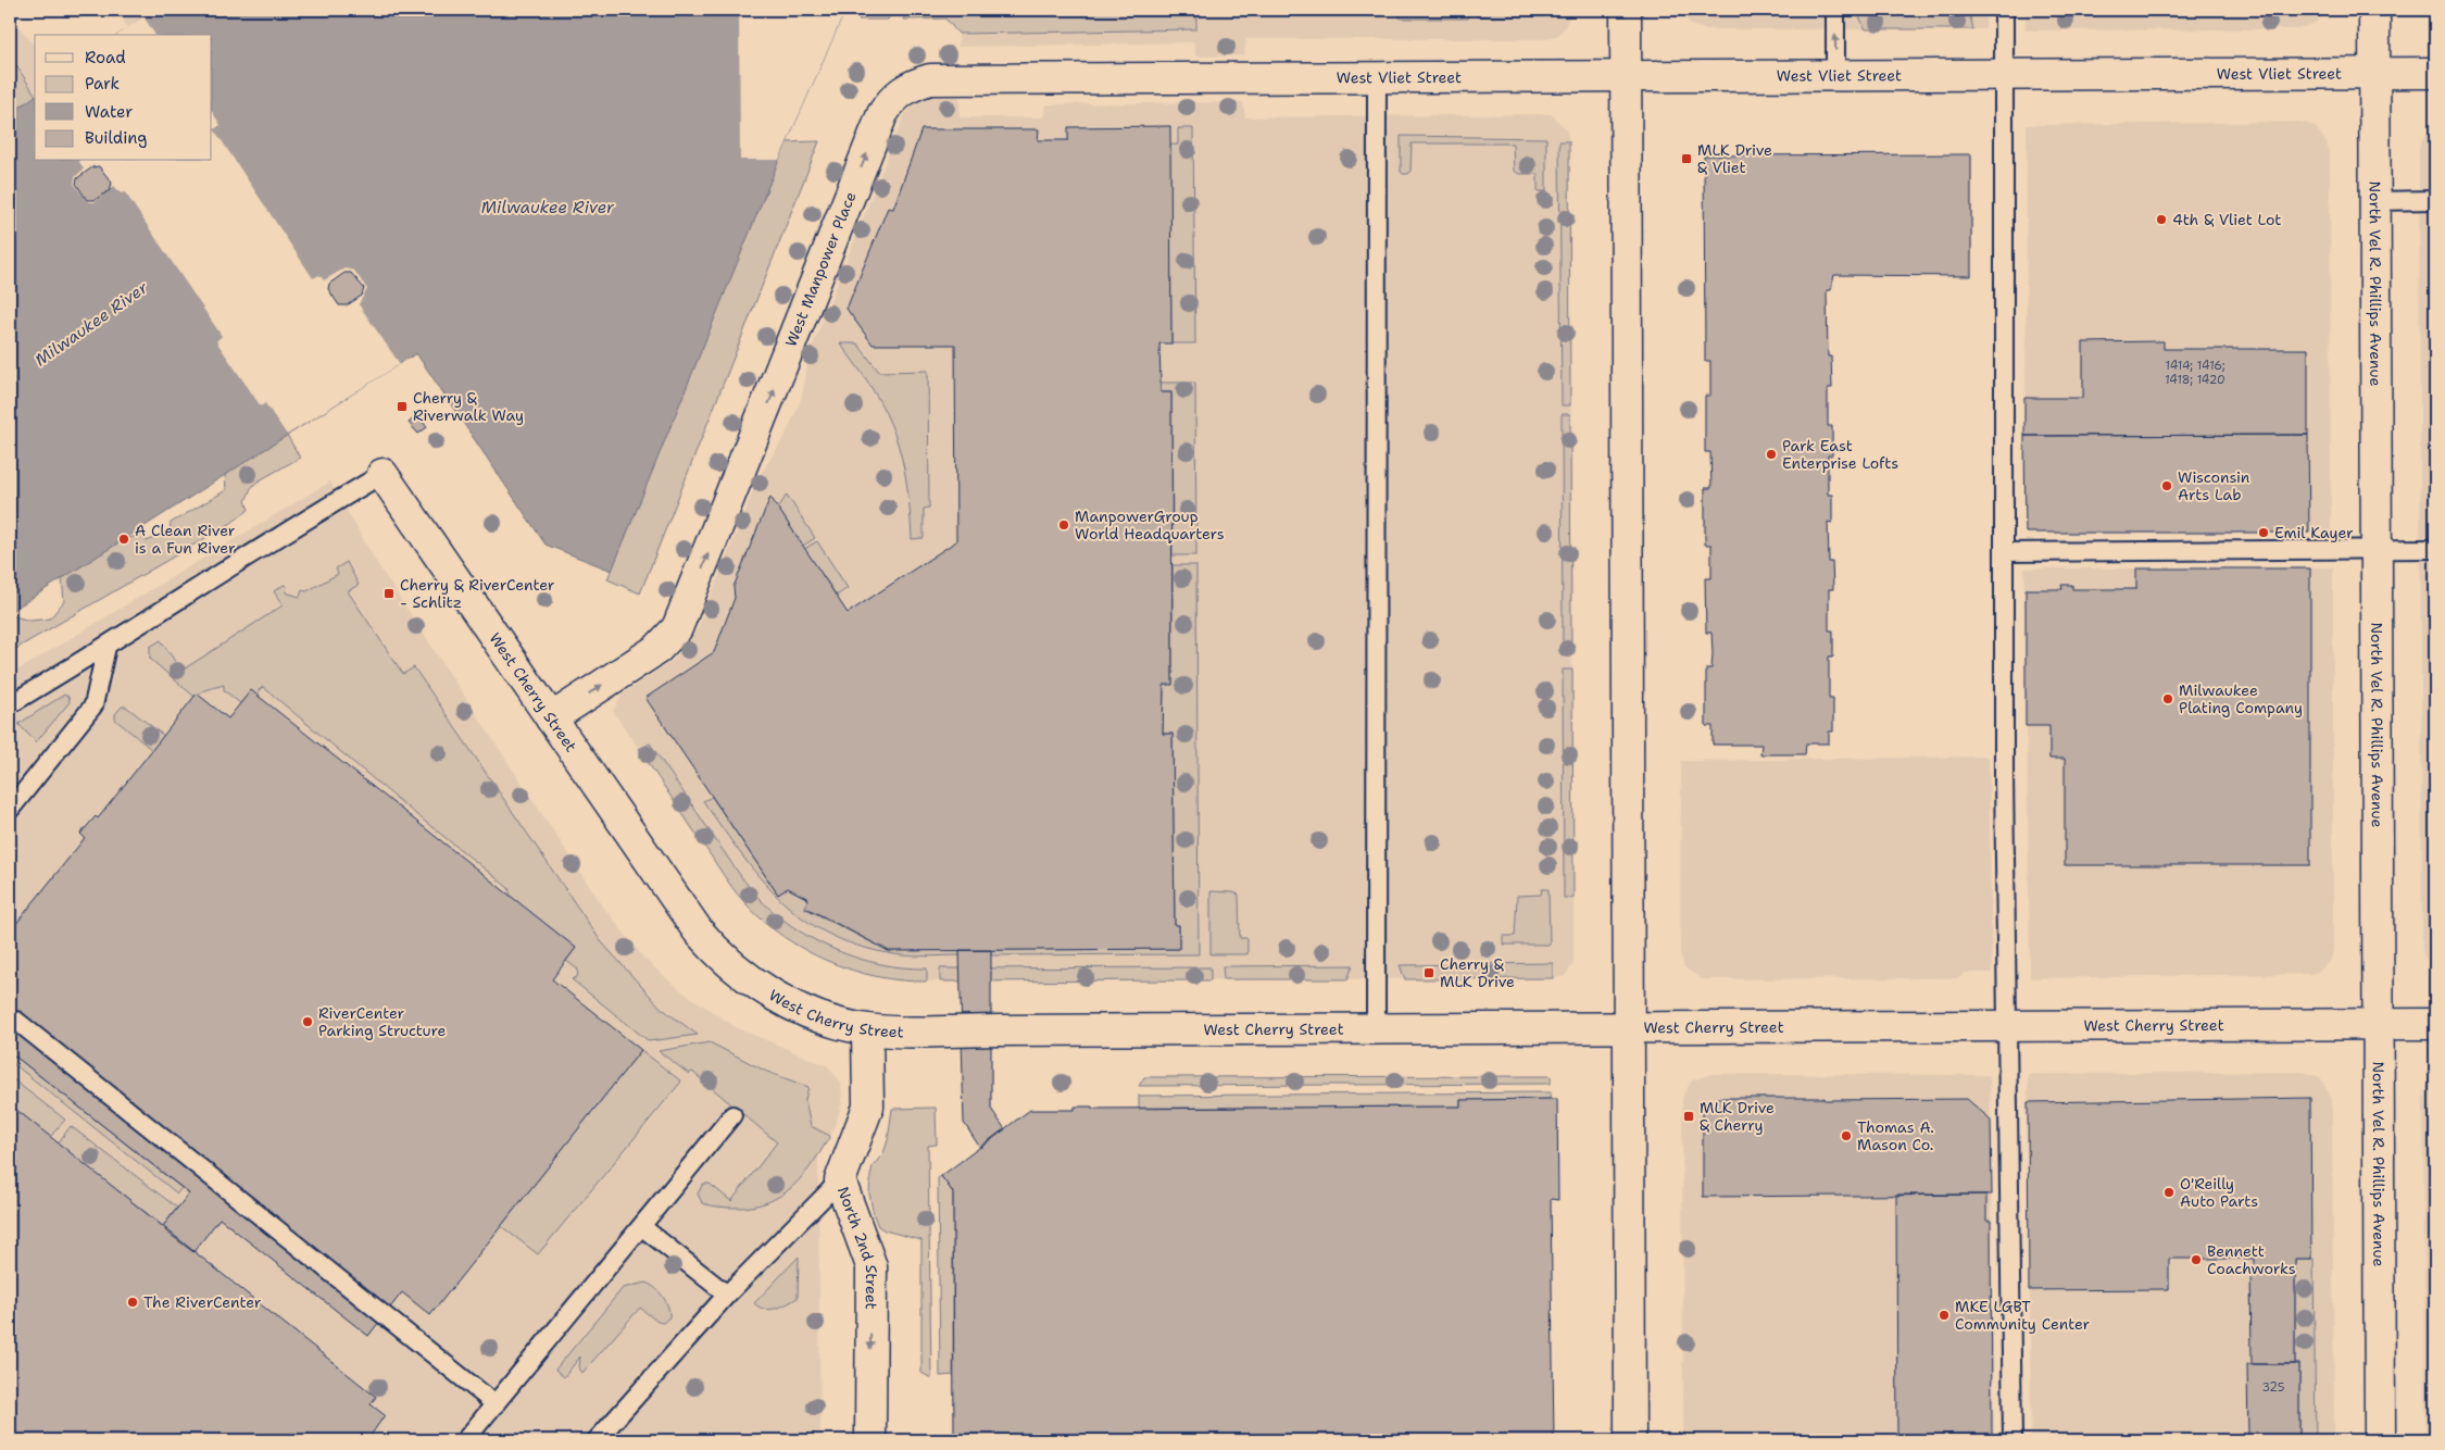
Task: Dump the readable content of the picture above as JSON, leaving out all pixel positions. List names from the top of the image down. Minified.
{"streets":{"street":["West Vliet Street","West Manpower Place","North Vel R. Phillips Avenue","West Cherry Street","North 2nd Street"]},"crossings":[["West Vliet Street","West Manpower Place"],["West Vliet Street","North Vel R. Phillips Avenue"],["West Manpower Place","West Cherry Street"],["North Vel R. Phillips Avenue","West Cherry Street"],["West Cherry Street","North 2nd Street"]],"one_way":["West Manpower Place","North 2nd Street"],"water":["Milwaukee River"],"places":{"transit":["MLK Drive & Vliet","Cherry & Riverwalk Way","Cherry & RiverCenter - Schlitz","Cherry & MLK Drive","MLK Drive & Cherry"],"other":["4th & Vliet Lot","Park East Enterprise Lofts","Wisconsin Arts Lab","ManpowerGroup World Headquarters","Emil Kayer","A Clean River is a Fun River","Milwaukee Plating Company","RiverCenter Parking Structure","Thomas A. Mason Co.","O'Reilly Auto Parts","Bennett Coachworks","The RiverCenter","MKE LGBT Community Center"]},"house_numbers":["1414; 1416; 1418; 1420","325"],"legend":["Road","Park","Water","Building"]}
